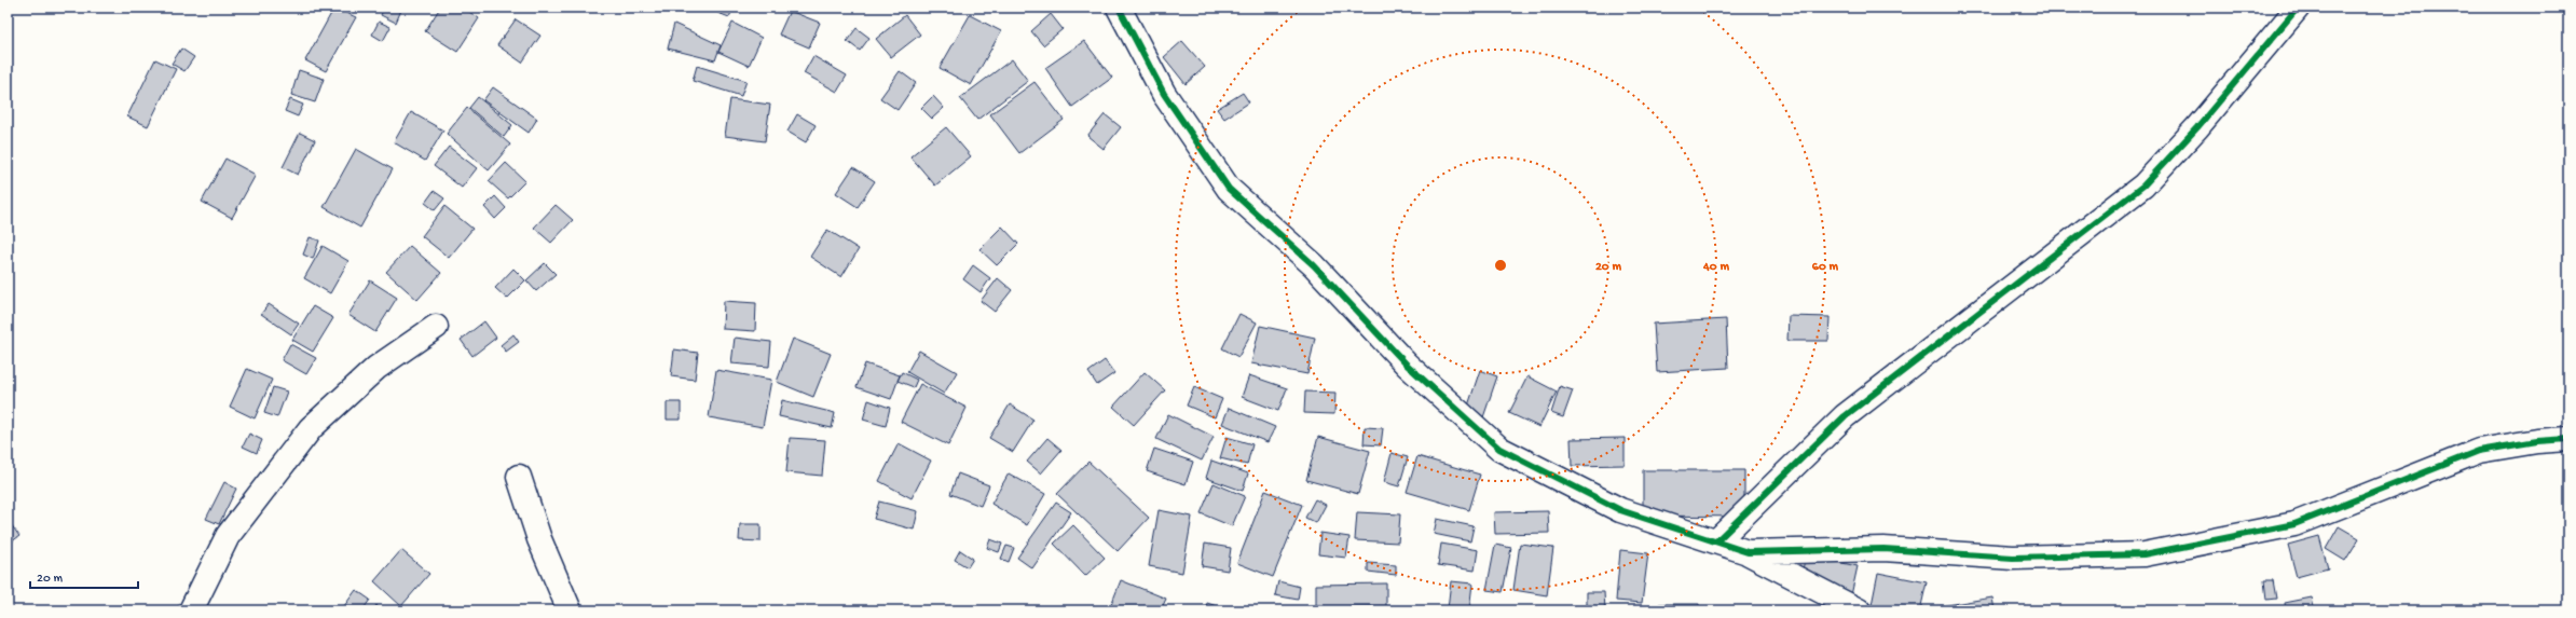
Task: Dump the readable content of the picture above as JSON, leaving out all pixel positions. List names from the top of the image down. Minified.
{"scale_bar":"20 m","rings":["20 m","40 m","60 m"]}
